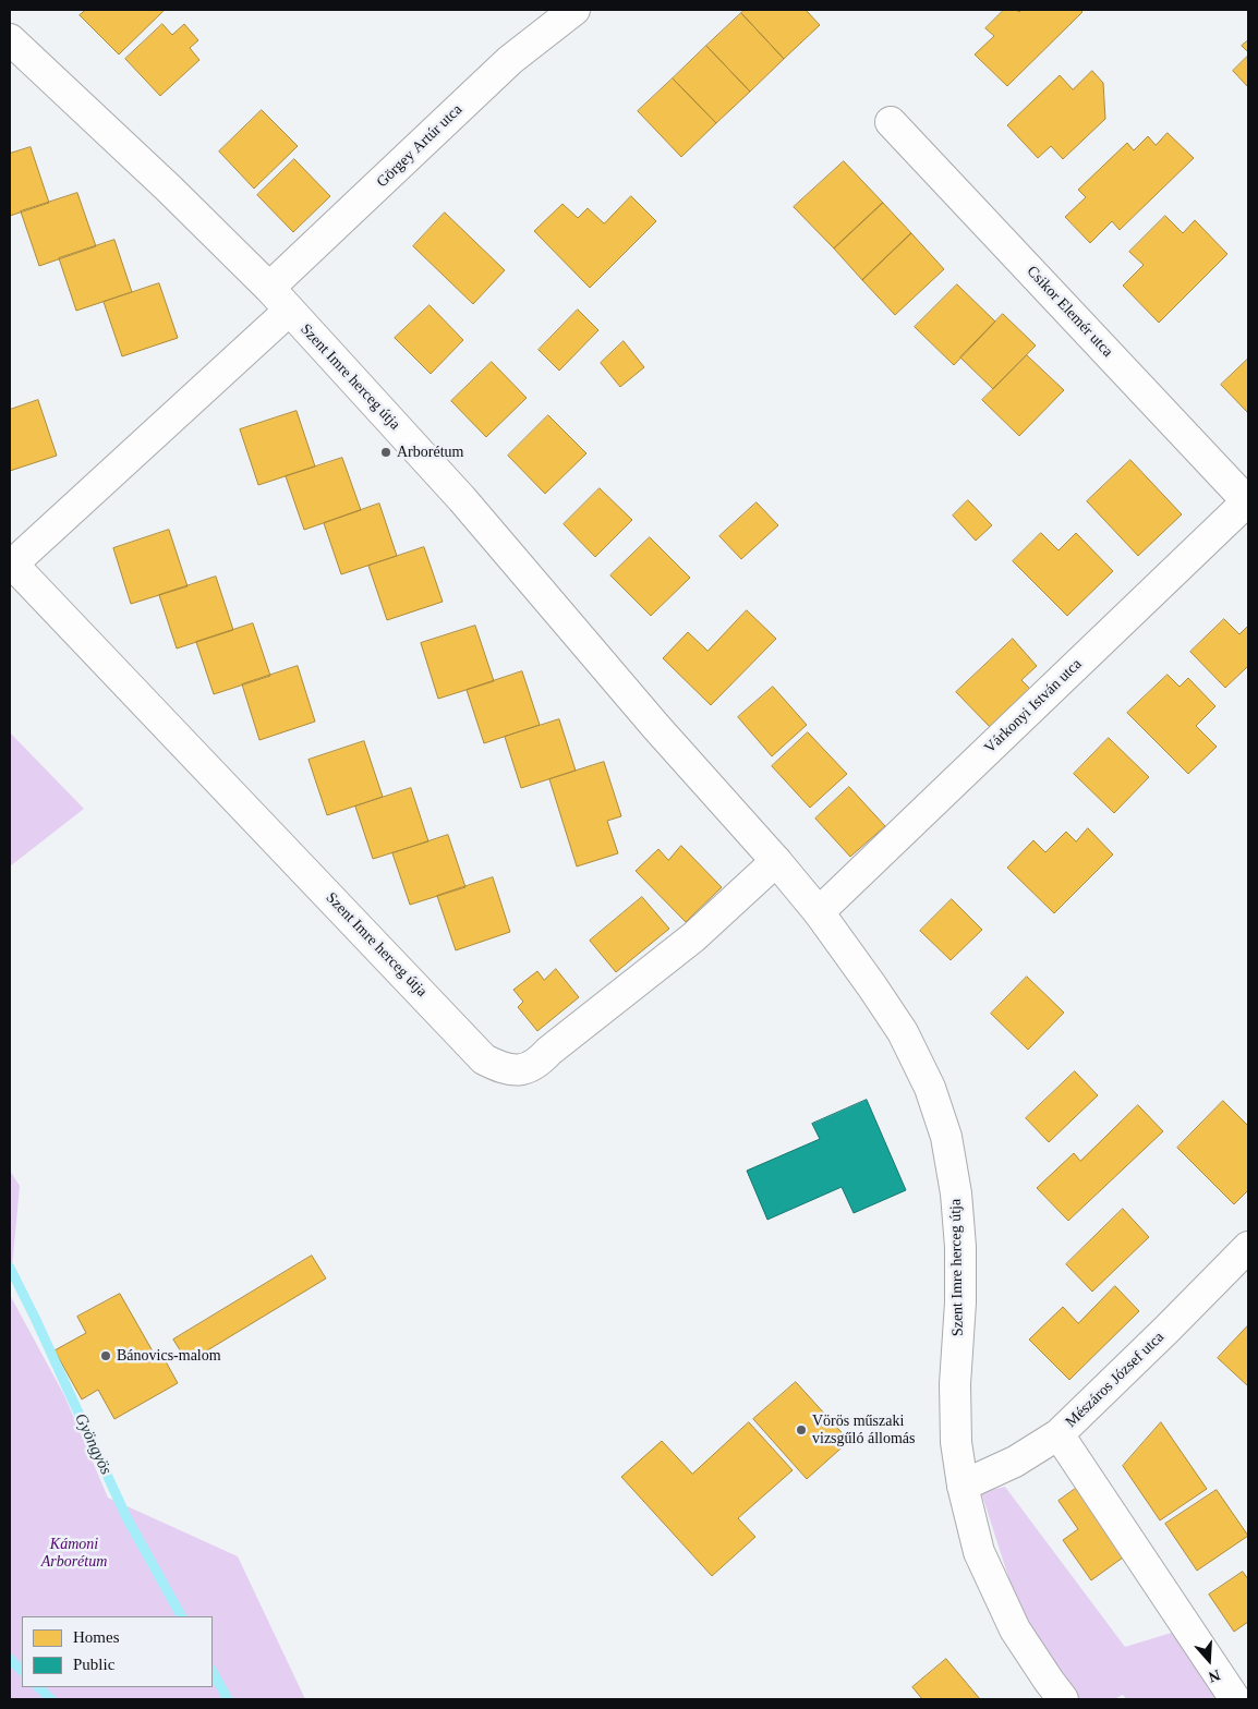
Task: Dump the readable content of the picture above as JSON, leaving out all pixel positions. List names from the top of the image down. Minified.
{"streets":{"street":["Görgey Artúr utca","Csikor Elemér utca","Szent Imre herceg útja","Várkonyi István utca","Mészáros József utca"]},"crossings":[["Görgey Artúr utca","Szent Imre herceg útja"],["Csikor Elemér utca","Várkonyi István utca"],["Szent Imre herceg útja","Várkonyi István utca"],["Szent Imre herceg útja","Mészáros József utca"]],"water":["Gyöngyös"],"parks":["Kámoni Arborétum"],"places":["Arborétum","Bánovics-malom","Vörös műszaki vizsgűló állomás"],"legend":["Homes","Public"],"north":"bottom"}
